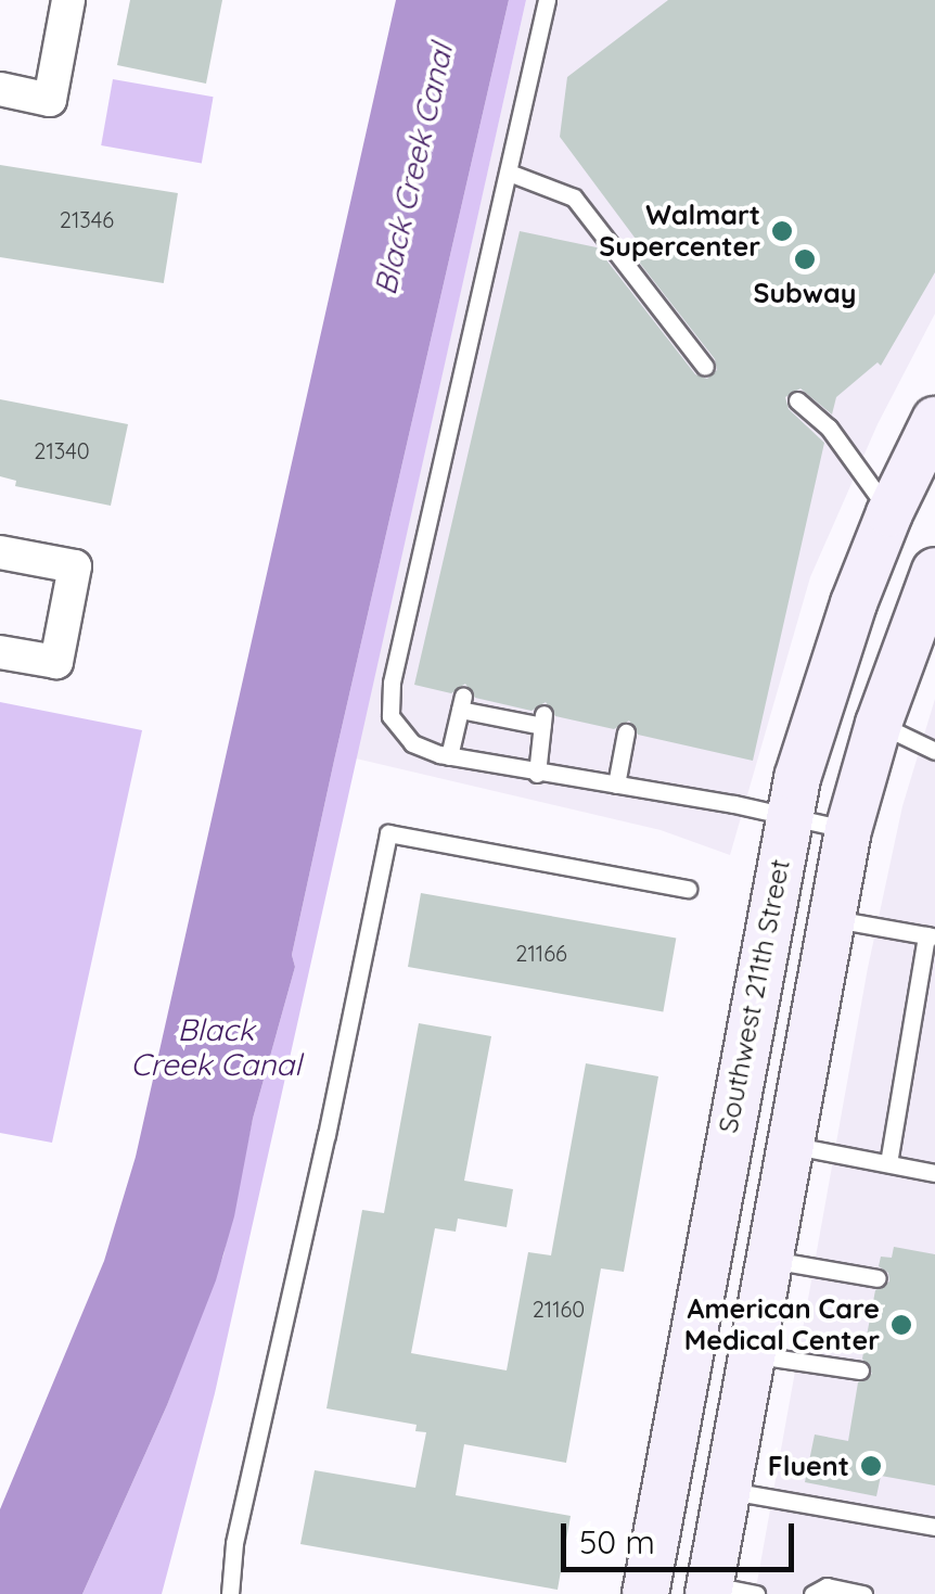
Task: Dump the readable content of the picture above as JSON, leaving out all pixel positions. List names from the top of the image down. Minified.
{"streets":{"main road":["Southwest 211th Street"]},"water":["Black Creek Canal"],"places":["Walmart Supercenter","Subway","American Care Medical Center","Fluent"],"house_numbers":["21346","21340","21166","21160"],"scale_bar":"50 m"}
